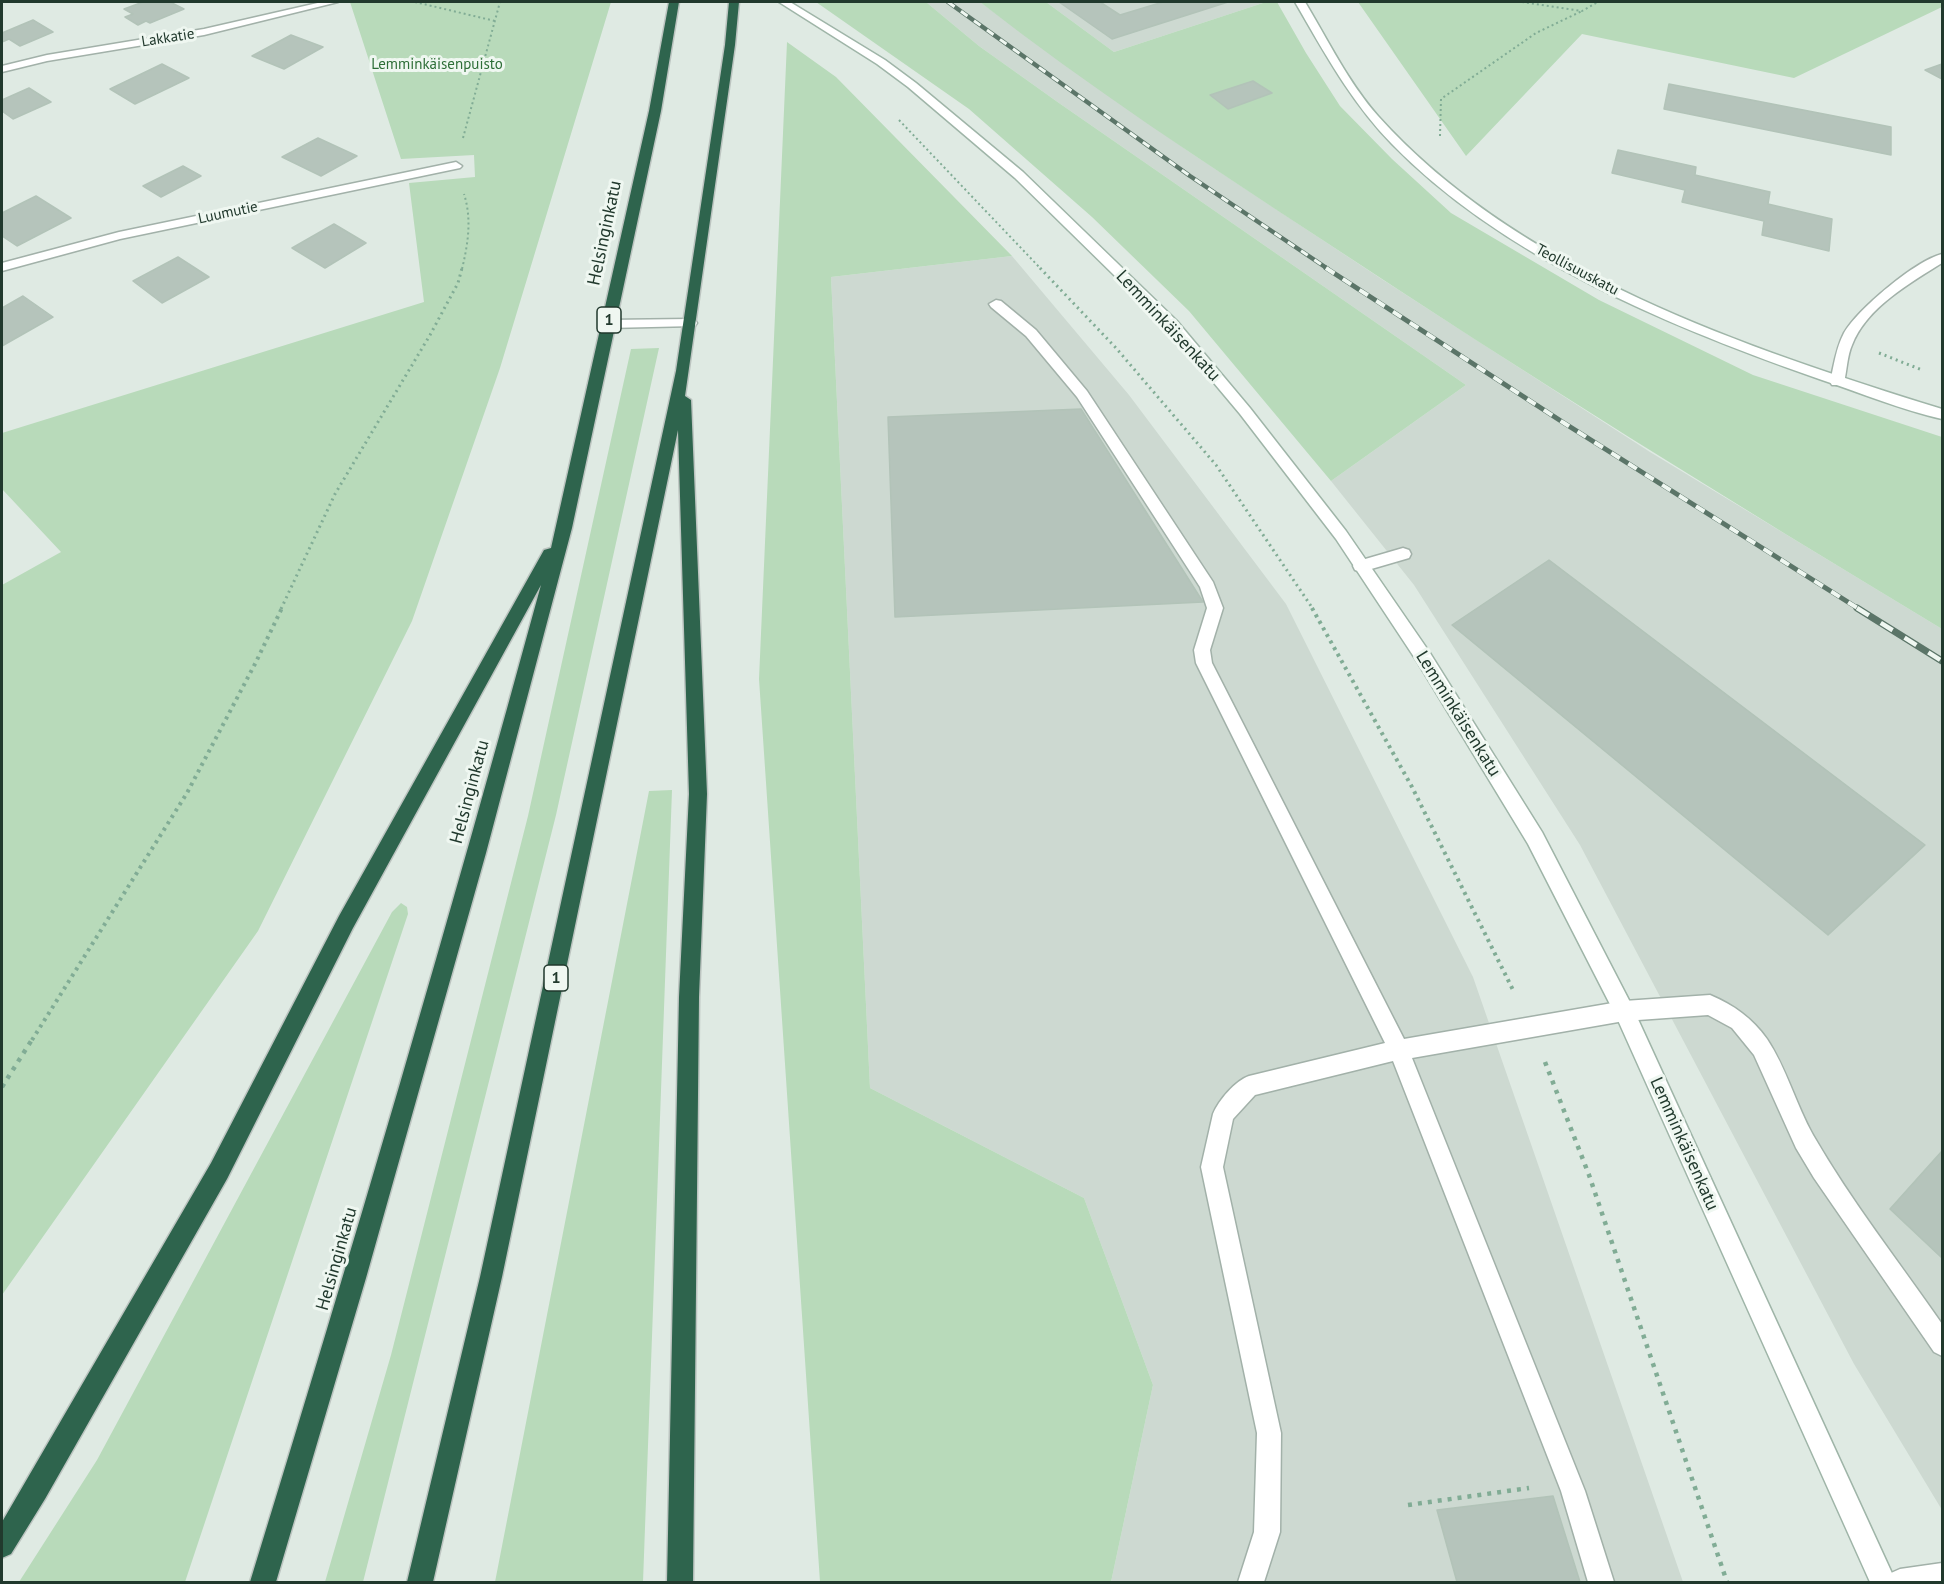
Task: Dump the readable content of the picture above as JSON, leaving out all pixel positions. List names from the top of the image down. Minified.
{"streets":{"highway":["Helsinginkatu","1"],"street":["Lakkatie","Luumutie","Teollisuuskatu","Lemminkäisenkatu"]},"parks":["Lemminkäisenpuisto"]}
